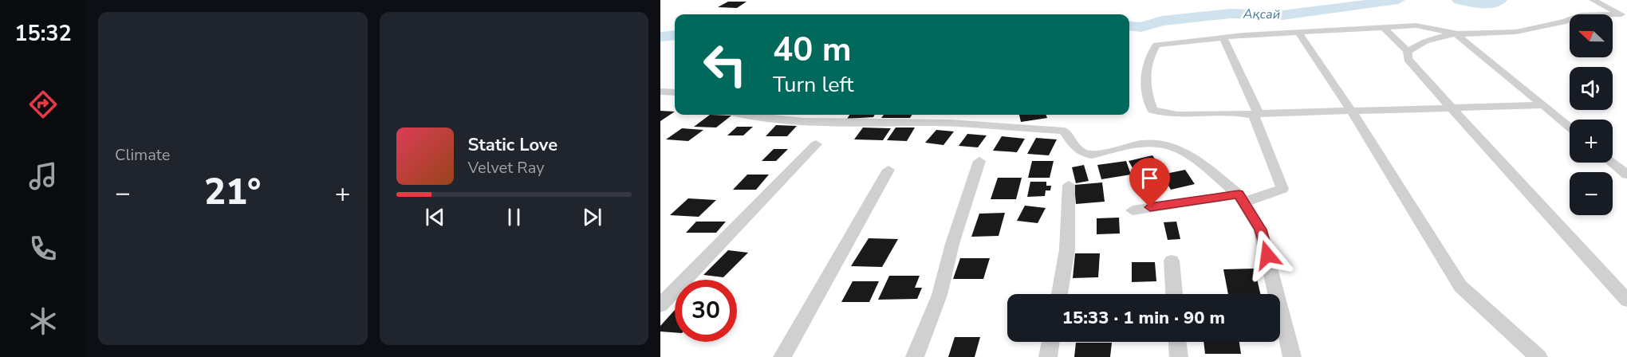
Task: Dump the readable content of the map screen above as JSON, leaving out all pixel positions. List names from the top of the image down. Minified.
{"water":["Ақсай"],"north":"left","page":{"tabs":"15:32","tile":"Climate","map_buttons":["+","−"],"turn":["40 m","Turn left"],"song":["Static Love","Velvet Ray"],"heat":["−","21°","+"],"limit":"30","trip":"15:33 · 1 min · 90 m"}}
